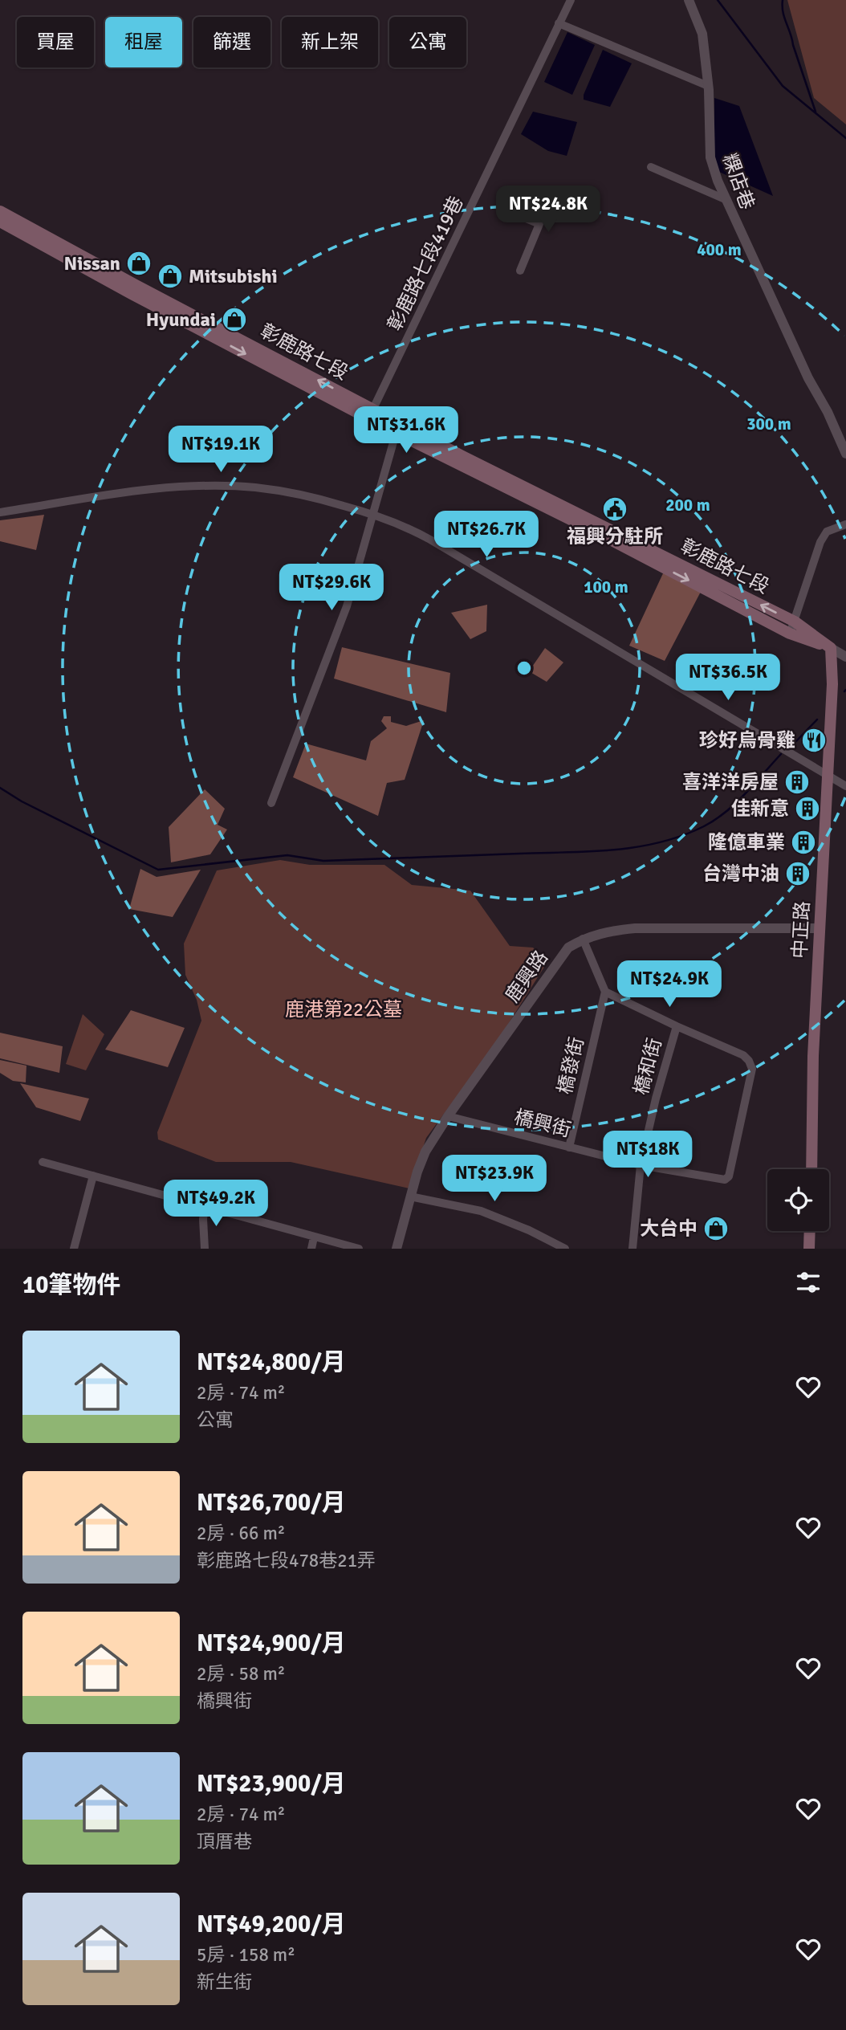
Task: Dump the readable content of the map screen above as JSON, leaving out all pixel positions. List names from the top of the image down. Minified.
{"streets":{"main road":["彰鹿路七段","中正路"],"street":["粿店巷","彰鹿路七段419巷","鹿興路","橋發街","橋和街","橋興街"]},"crossings":[["彰鹿路七段419巷","彰鹿路七段"],["彰鹿路七段","中正路"],["中正路","鹿興路"],["鹿興路","橋興街"],["橋發街","橋興街"],["橋和街","橋興街"]],"parks":["鹿港第22公墓"],"places":{"shop":["Nissan","Mitsubishi","Hyundai","大台中"],"public building":["福興分駐所"],"restaurant":["珍好烏骨雞"],"building":["喜洋洋房屋","佳新意","隆億車業","台灣中油"]},"page":{"chip":["買屋","租屋","篩選","新上架","公寓"],"price":["NT$24.8K","NT$31.6K","NT$19.1K","NT$26.7K","NT$29.6K","NT$36.5K","NT$24.9K","NT$18K","NT$23.9K","NT$49.2K"],"heading":"10筆物件","list":[{"name":"NT$24,800/月","note":"2房 · 74 m² · 公寓"},{"name":"NT$26,700/月","note":"2房 · 66 m² · 彰鹿路七段478巷21弄"},{"name":"NT$24,900/月","note":"2房 · 58 m² · 橋興街"},{"name":"NT$23,900/月","note":"2房 · 74 m² · 頂厝巷"},{"name":"NT$49,200/月","note":"5房 · 158 m² · 新生街"}]},"rings":["400 m","300 m","200 m","100 m"]}
